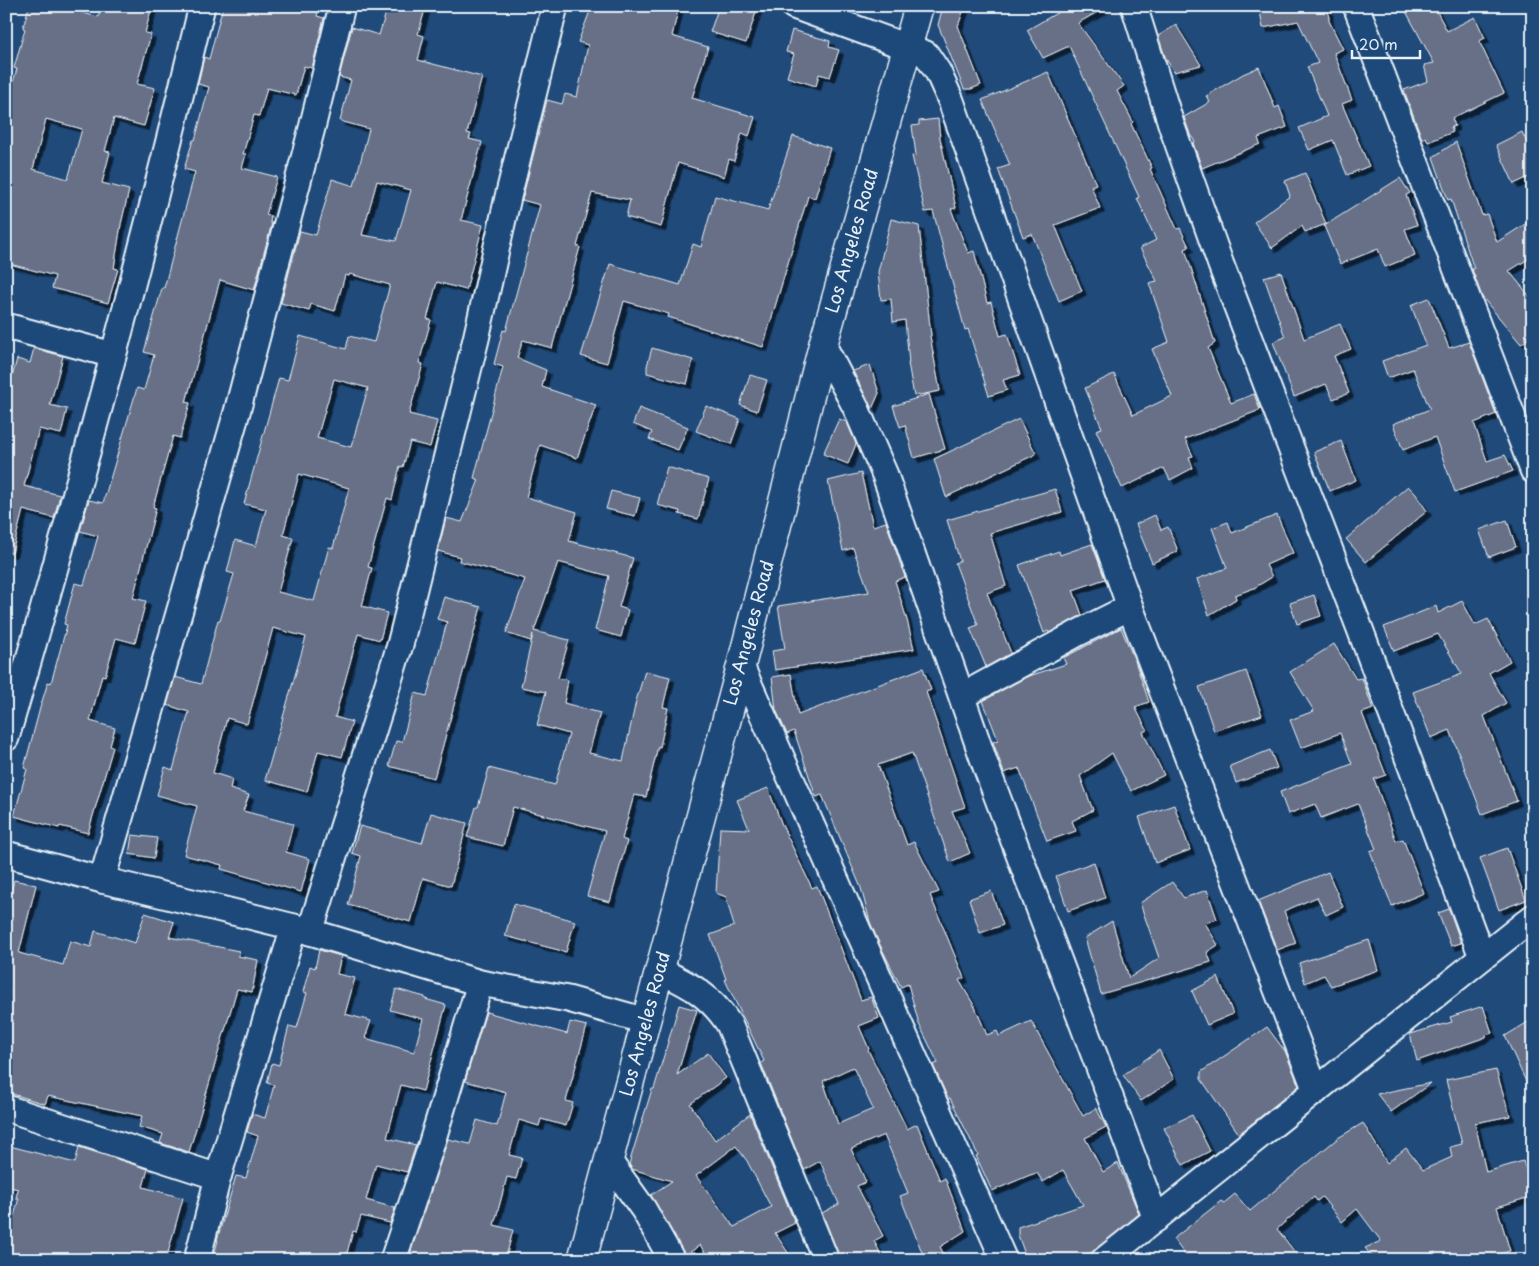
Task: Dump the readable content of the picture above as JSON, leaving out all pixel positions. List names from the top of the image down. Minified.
{"streets":{"main road":["Los Angeles Road"]},"scale_bar":"20 m"}
